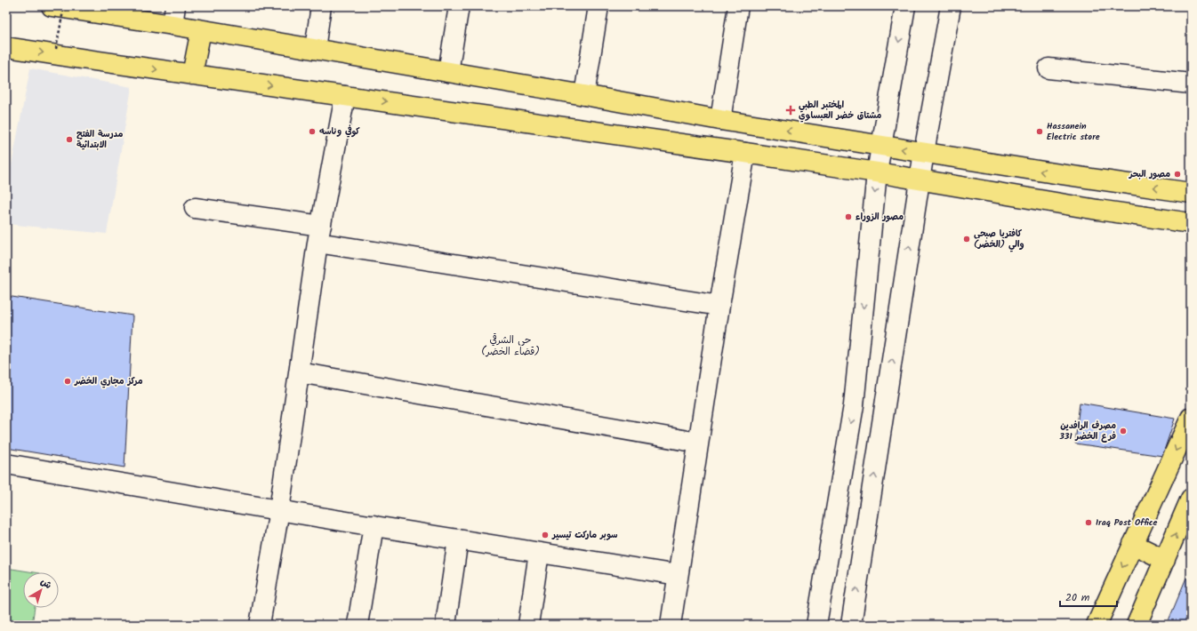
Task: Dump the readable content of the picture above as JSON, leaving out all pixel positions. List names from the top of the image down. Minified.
{"districts":["حي الشرقي (قضاء الخضر)"],"places":{"health":["المختبر الطبي مشتاق خضر العبساوي"],"other":["كوفي وناسه","Hassanein Electric store","مدرسة الفتح الابتدائية","مصور البحر","مصور الزوراء","كافتريا صبحي والي (الخضر)","مركز مجاري الخضر","مصرف الرافدين فرع الخضر 331","Iraq Post Office","سوبر ماركت تيسير"]},"scale_bar":"20 m","north":"top right"}
